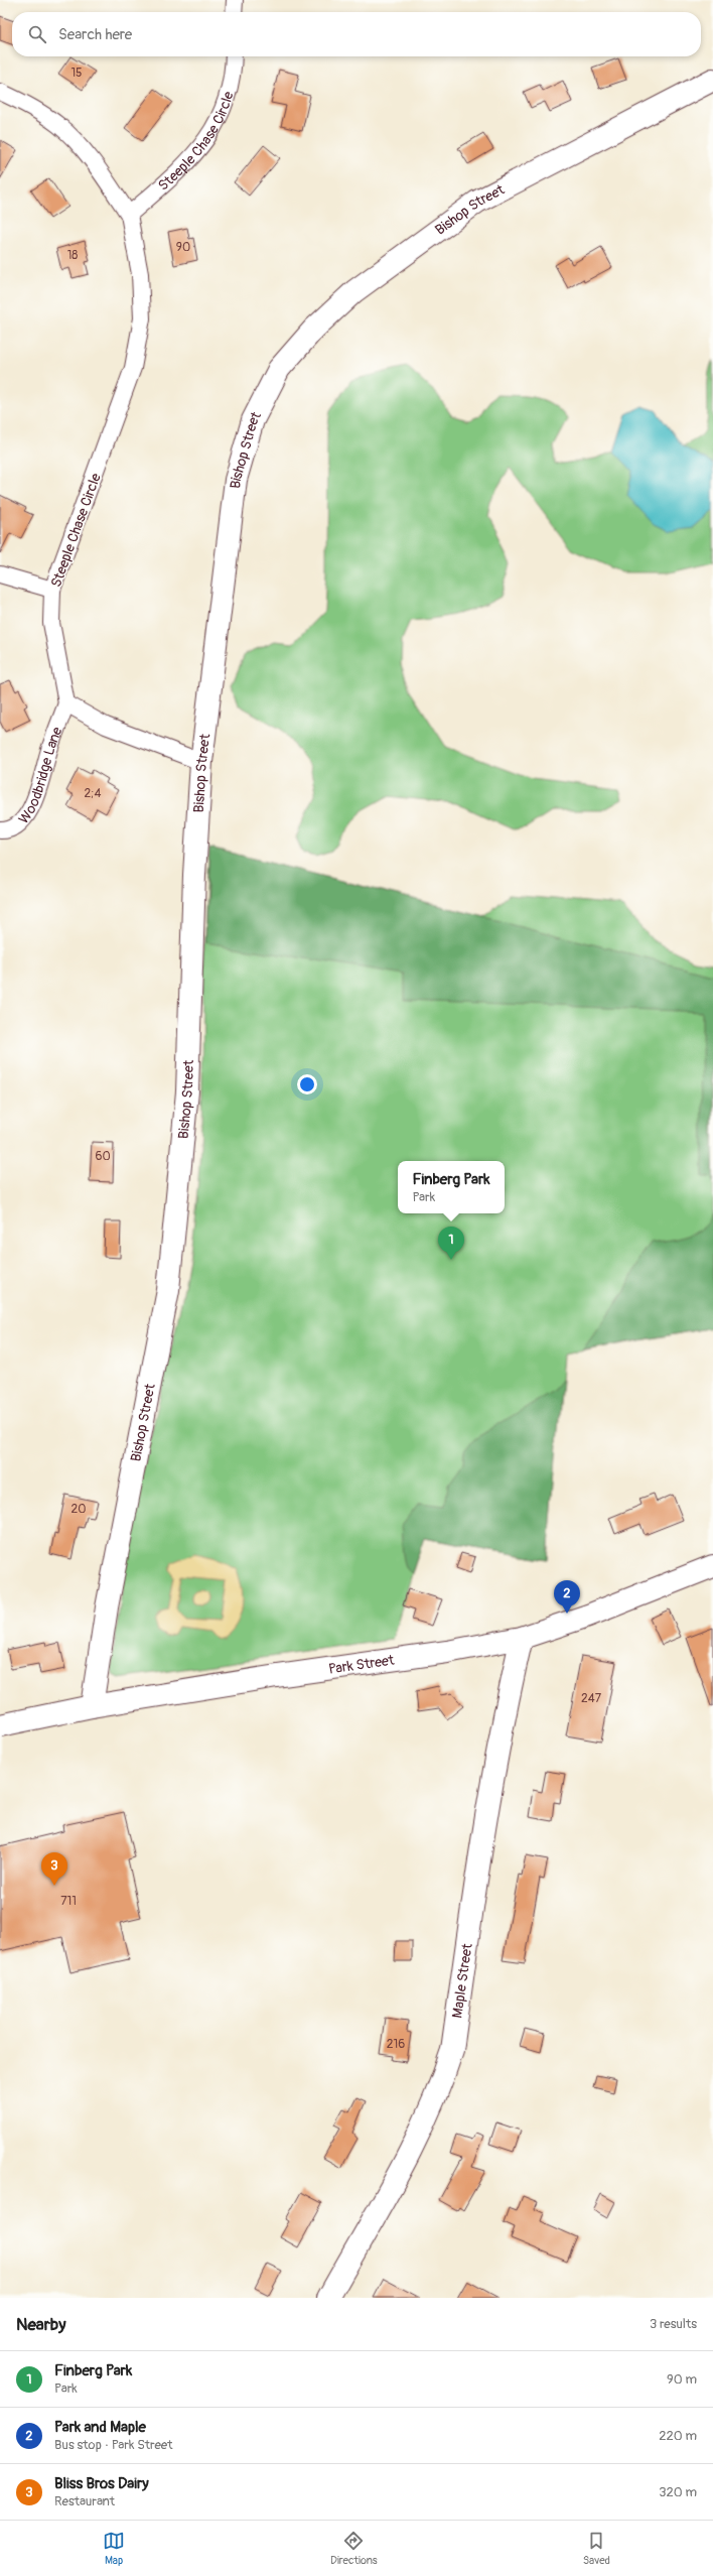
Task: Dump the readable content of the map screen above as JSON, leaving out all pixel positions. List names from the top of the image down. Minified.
{"streets":{"street":["Steeple Chase Circle","Bishop Street","Woodbridge Lane","Park Street","Maple Street"]},"crossings":[["Steeple Chase Circle","Woodbridge Lane"],["Bishop Street","Park Street"],["Park Street","Maple Street"]],"house_numbers":["15","90","18","2;4","60","20","247","711","216"],"page":{"search":"Search here","popup":["Finberg Park","Park"],"pins":["1","2","3"],"heading":["Nearby","3 results"],"list":[{"mark":"1","name":"Finberg Park","note":"Park","value":"90 m"},{"mark":"2","name":"Park and Maple","note":"Bus stop · Park Street","value":"220 m"},{"mark":"3","name":"Bliss Bros Dairy","note":"Restaurant","value":"320 m"}],"nav":["Map","Directions","Saved"]}}
